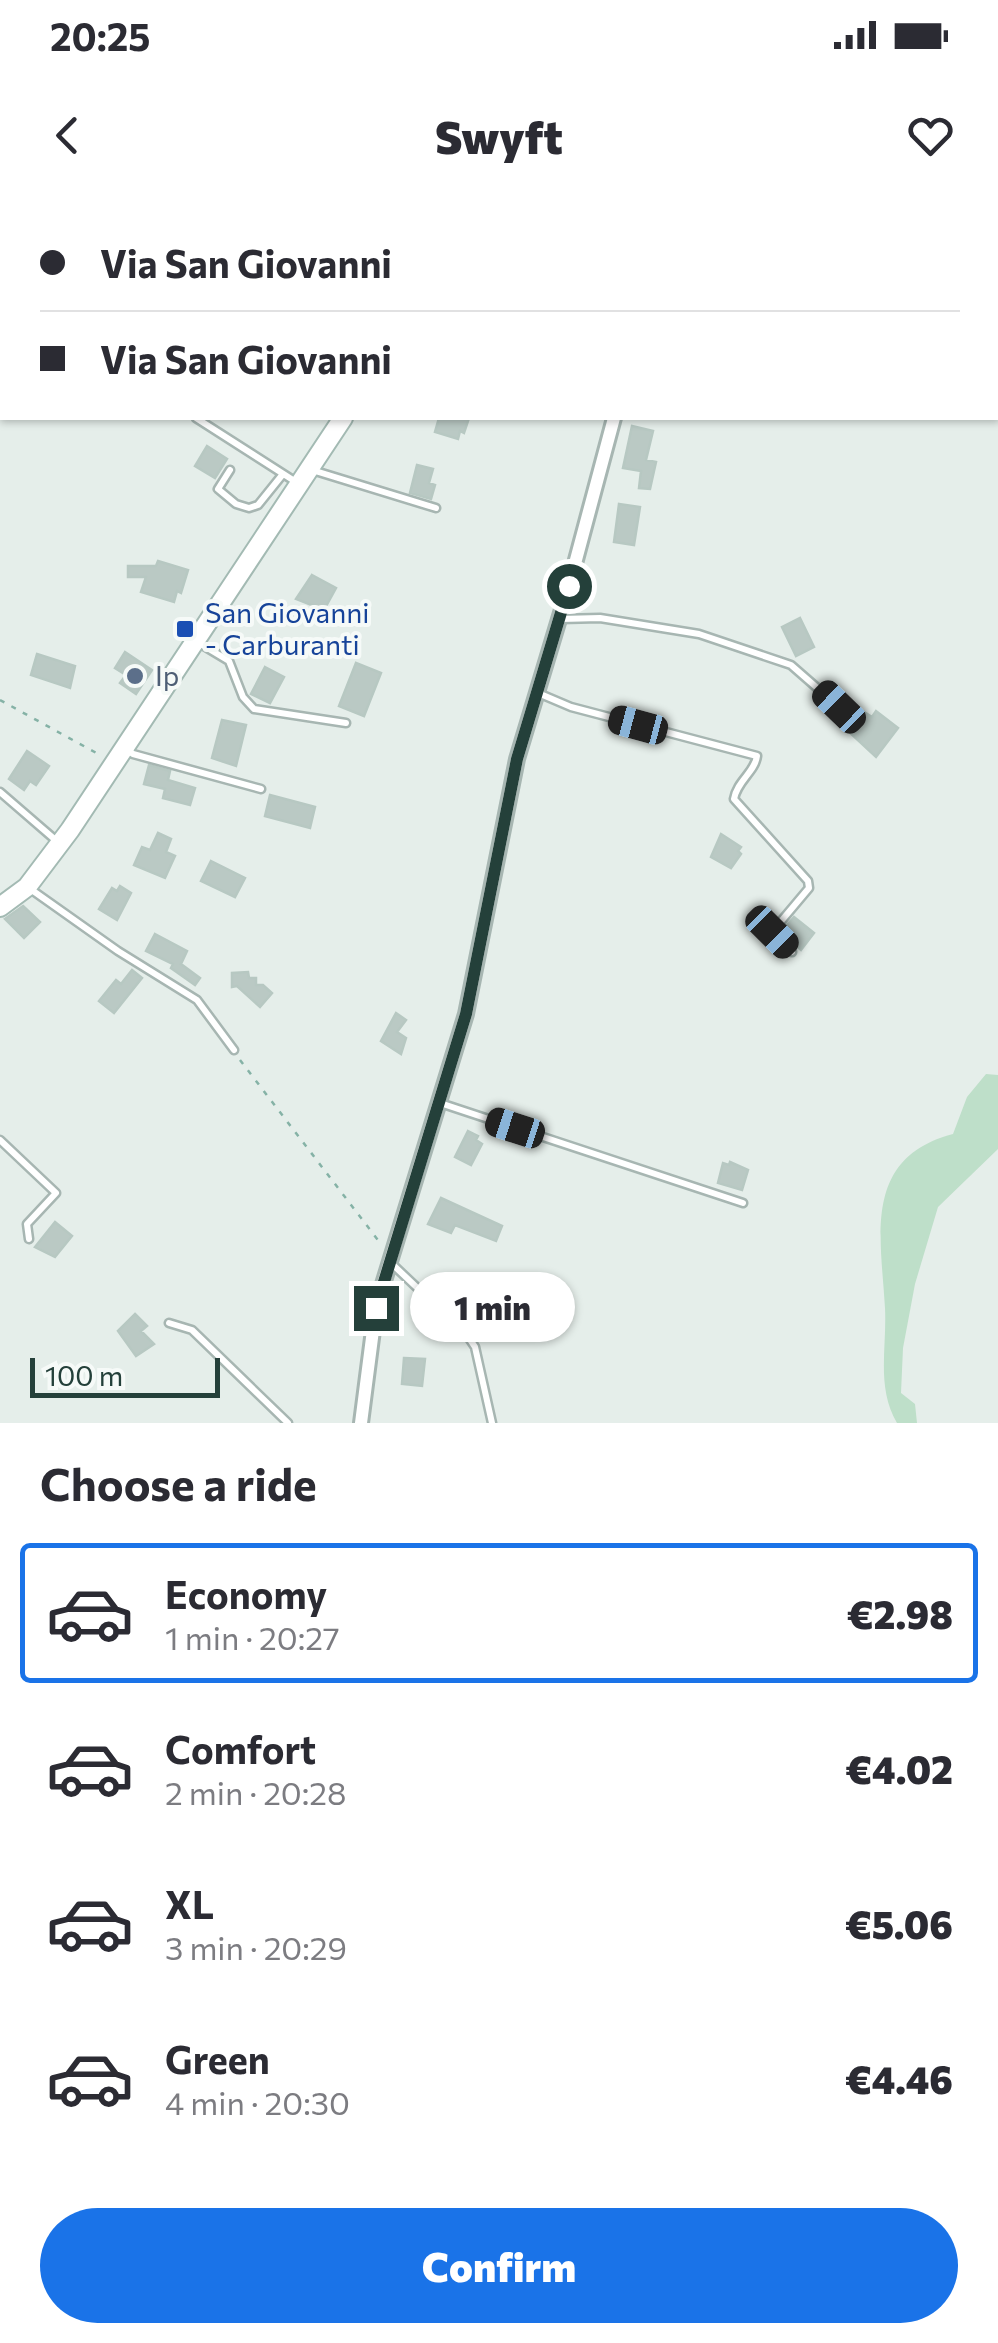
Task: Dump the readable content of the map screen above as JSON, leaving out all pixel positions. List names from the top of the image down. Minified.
{"places":{"transit":["San Giovanni - Carburanti"],"other":["Ip"]},"scale_bar":"100 m","page":{"status":"20:25","header":"Swyft","banner":["Via San Giovanni","Via San Giovanni"],"bubble":"1 min","scale":"100 m","heading":"Choose a ride","list":[{"name":"Economy","note":"1 min · 20:27","value":"€2.98"},{"name":"Comfort","note":"2 min · 20:28","value":"€4.02"},{"name":"XL","note":"3 min · 20:29","value":"€5.06"},{"name":"Green","note":"4 min · 20:30","value":"€4.46"}],"buttons":"Confirm"}}
